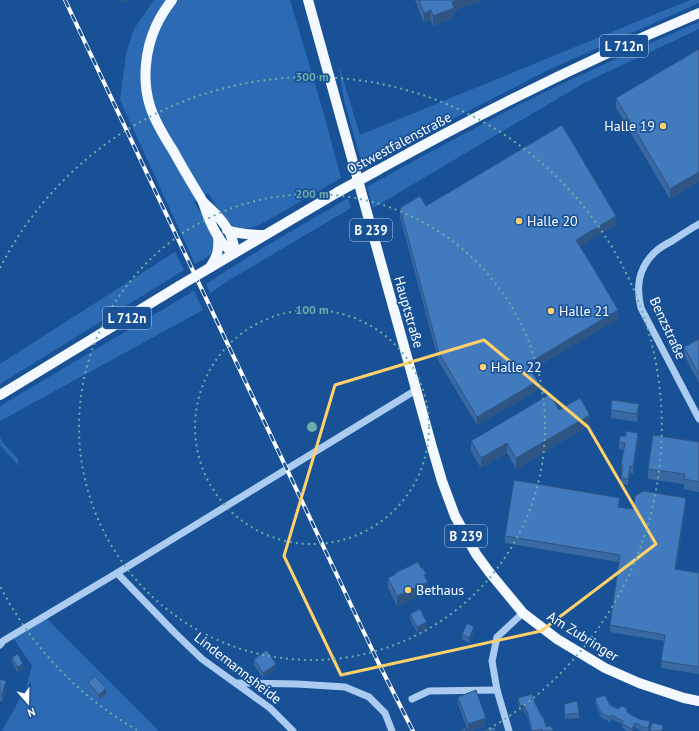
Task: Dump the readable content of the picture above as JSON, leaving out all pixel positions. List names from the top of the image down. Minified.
{"streets":{"main road":["L 712n","Ostwestfalenstraße","B 239","Hauptstraße","Am Zubringer"],"street":["Benzstraße","Lindemannsheide"]},"crossings":[["Hauptstraße","Am Zubringer"]],"places":["Halle 19","Halle 20","Halle 21","Halle 22","Bethaus"],"north":"bottom","rings":["300 m","200 m","100 m"]}
